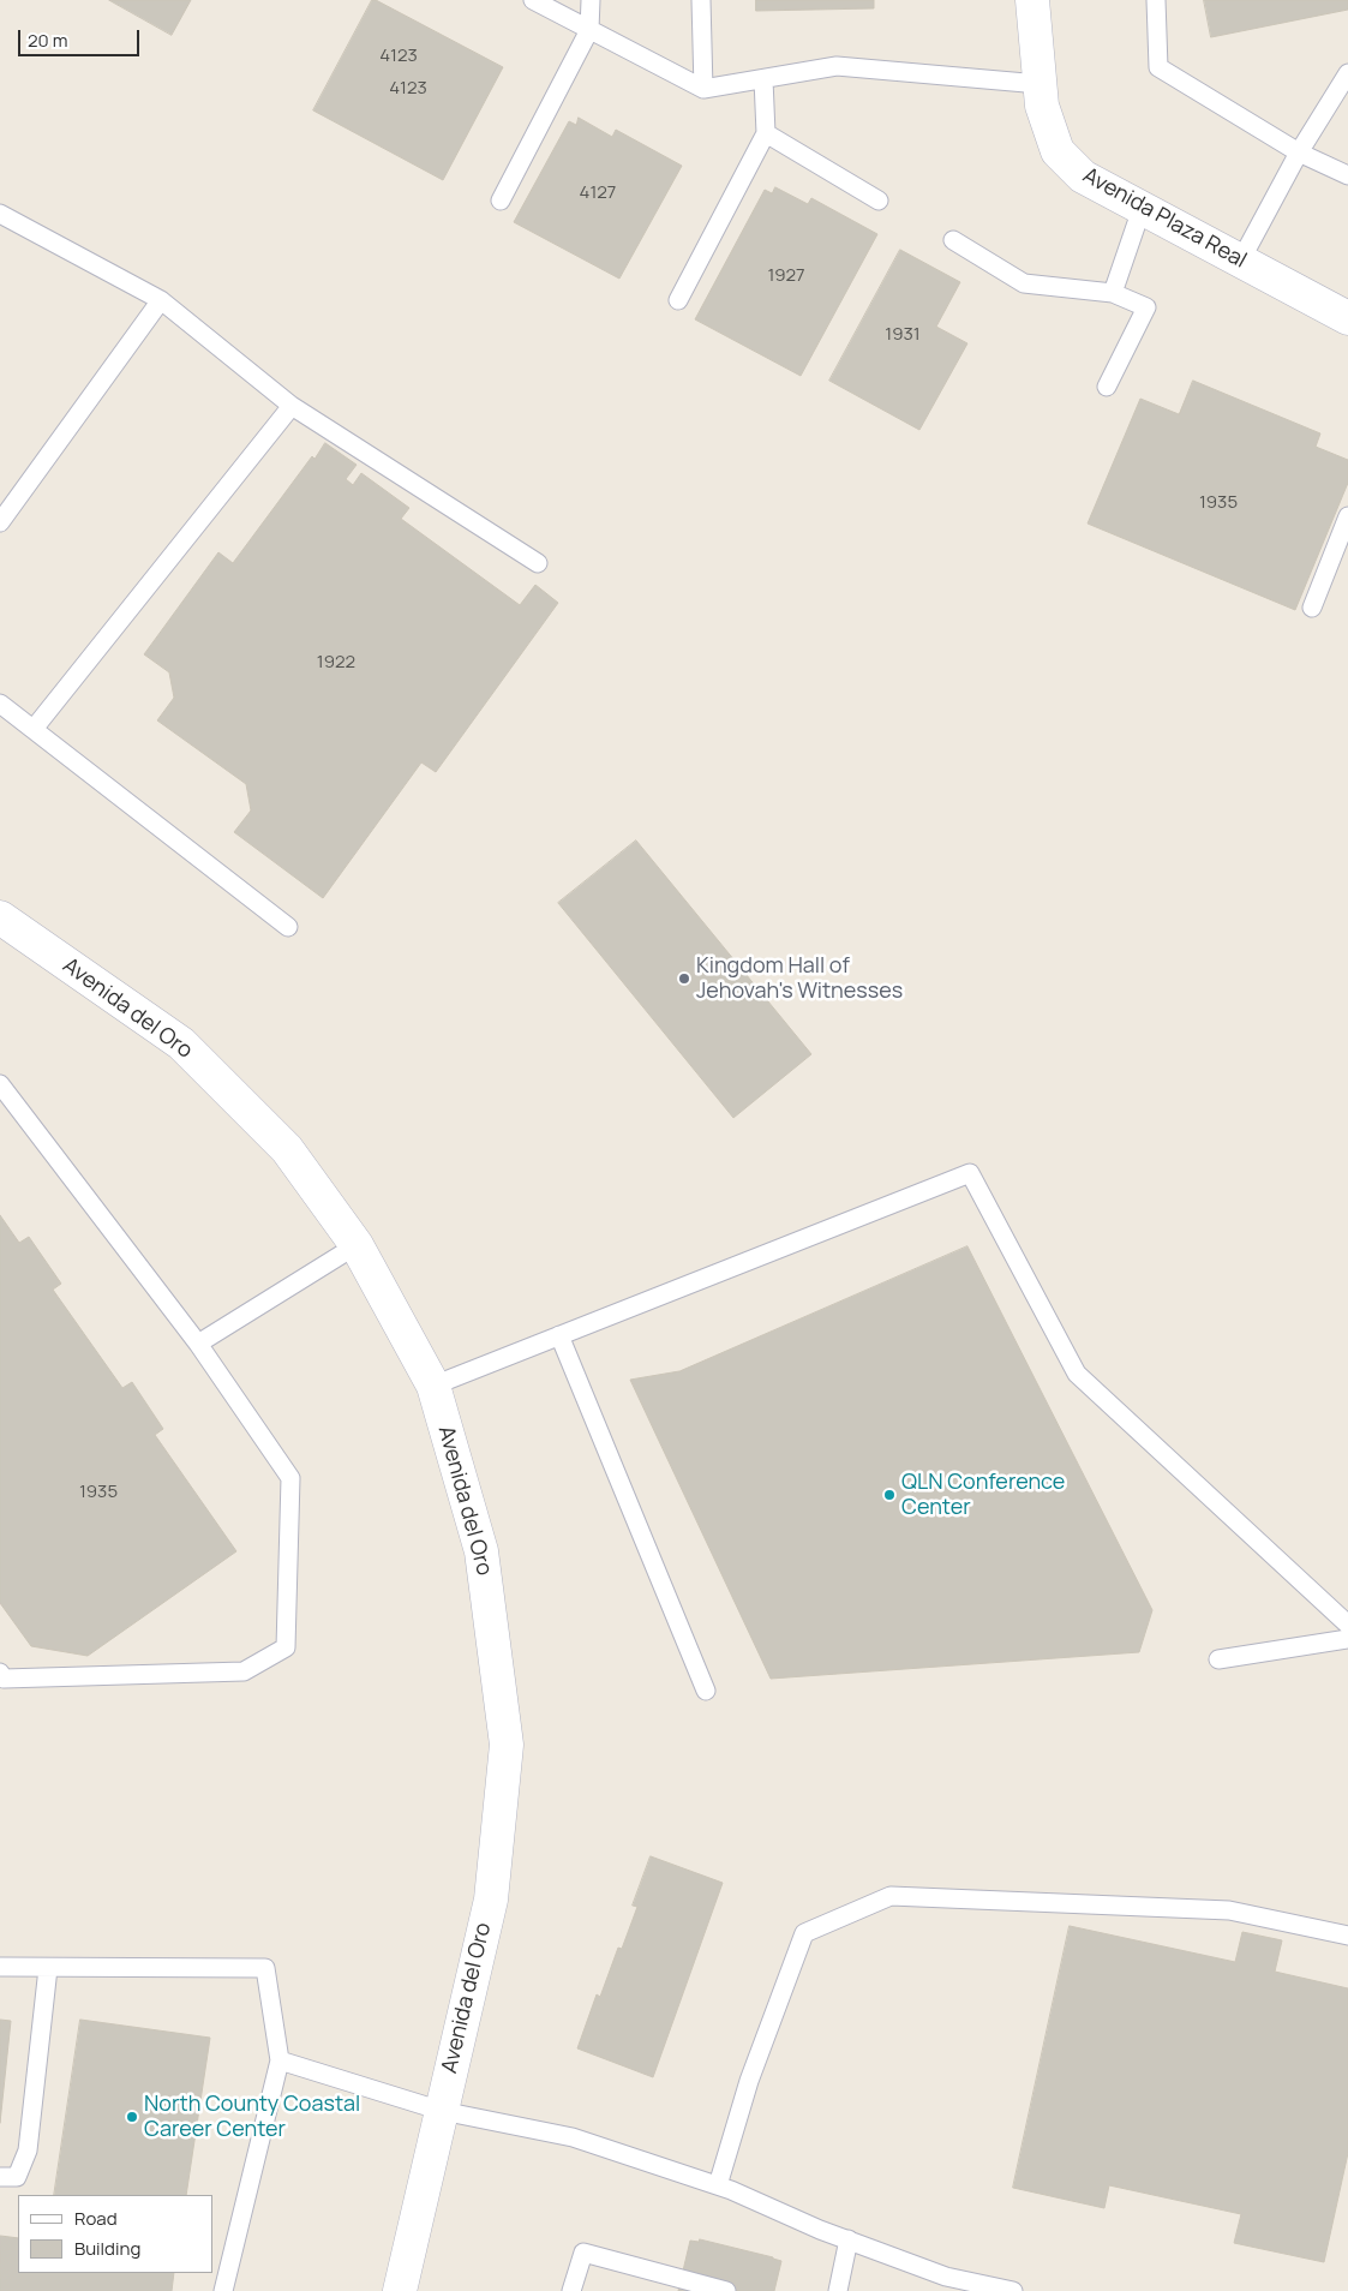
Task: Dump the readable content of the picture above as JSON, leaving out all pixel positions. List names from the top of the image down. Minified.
{"streets":{"street":["Avenida Plaza Real","Avenida del Oro"]},"places":["Kingdom Hall of Jehovah's Witnesses","QLN Conference Center","North County Coastal Career Center"],"house_numbers":["4123","4123","4127","1927","1931","1935","1922","1935"],"legend":["Road","Building"],"scale_bar":"20 m"}
